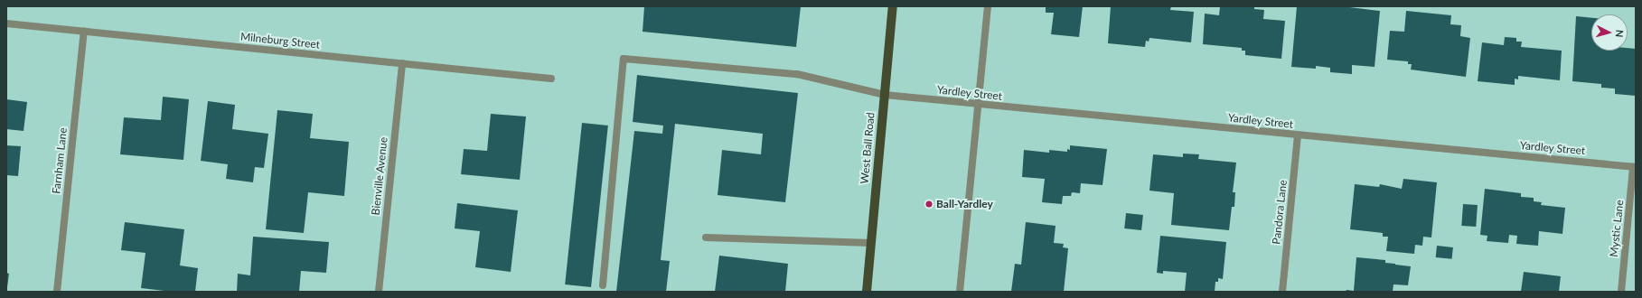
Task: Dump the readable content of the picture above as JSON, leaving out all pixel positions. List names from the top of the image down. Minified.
{"streets":{"main road":["West Ball Road"],"street":["Milneburg Street","Yardley Street","Farnham Lane","Bienville Avenue","Pandora Lane","Mystic Lane"]},"crossings":[["Milneburg Street","Farnham Lane"],["Milneburg Street","Bienville Avenue"],["Yardley Street","West Ball Road"],["Yardley Street","Pandora Lane"],["Yardley Street","Mystic Lane"]],"places":["Ball-Yardley"],"north":"right"}
